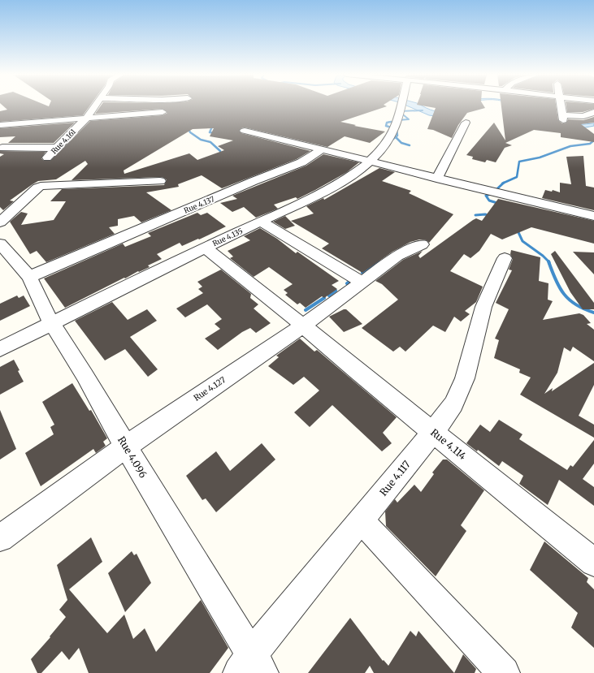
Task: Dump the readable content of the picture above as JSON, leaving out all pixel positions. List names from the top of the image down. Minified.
{"streets":{"street":["Rue 4.161","Rue 4.137","Rue 4.135","Rue 4.127","Rue 4.114","Rue 4.096","Rue 4.117"]},"crossings":[["Rue 4.137","Rue 4.096"],["Rue 4.135","Rue 4.114"],["Rue 4.135","Rue 4.096"],["Rue 4.127","Rue 4.114"],["Rue 4.127","Rue 4.096"],["Rue 4.114","Rue 4.117"],["Rue 4.096","Rue 4.117"]]}
